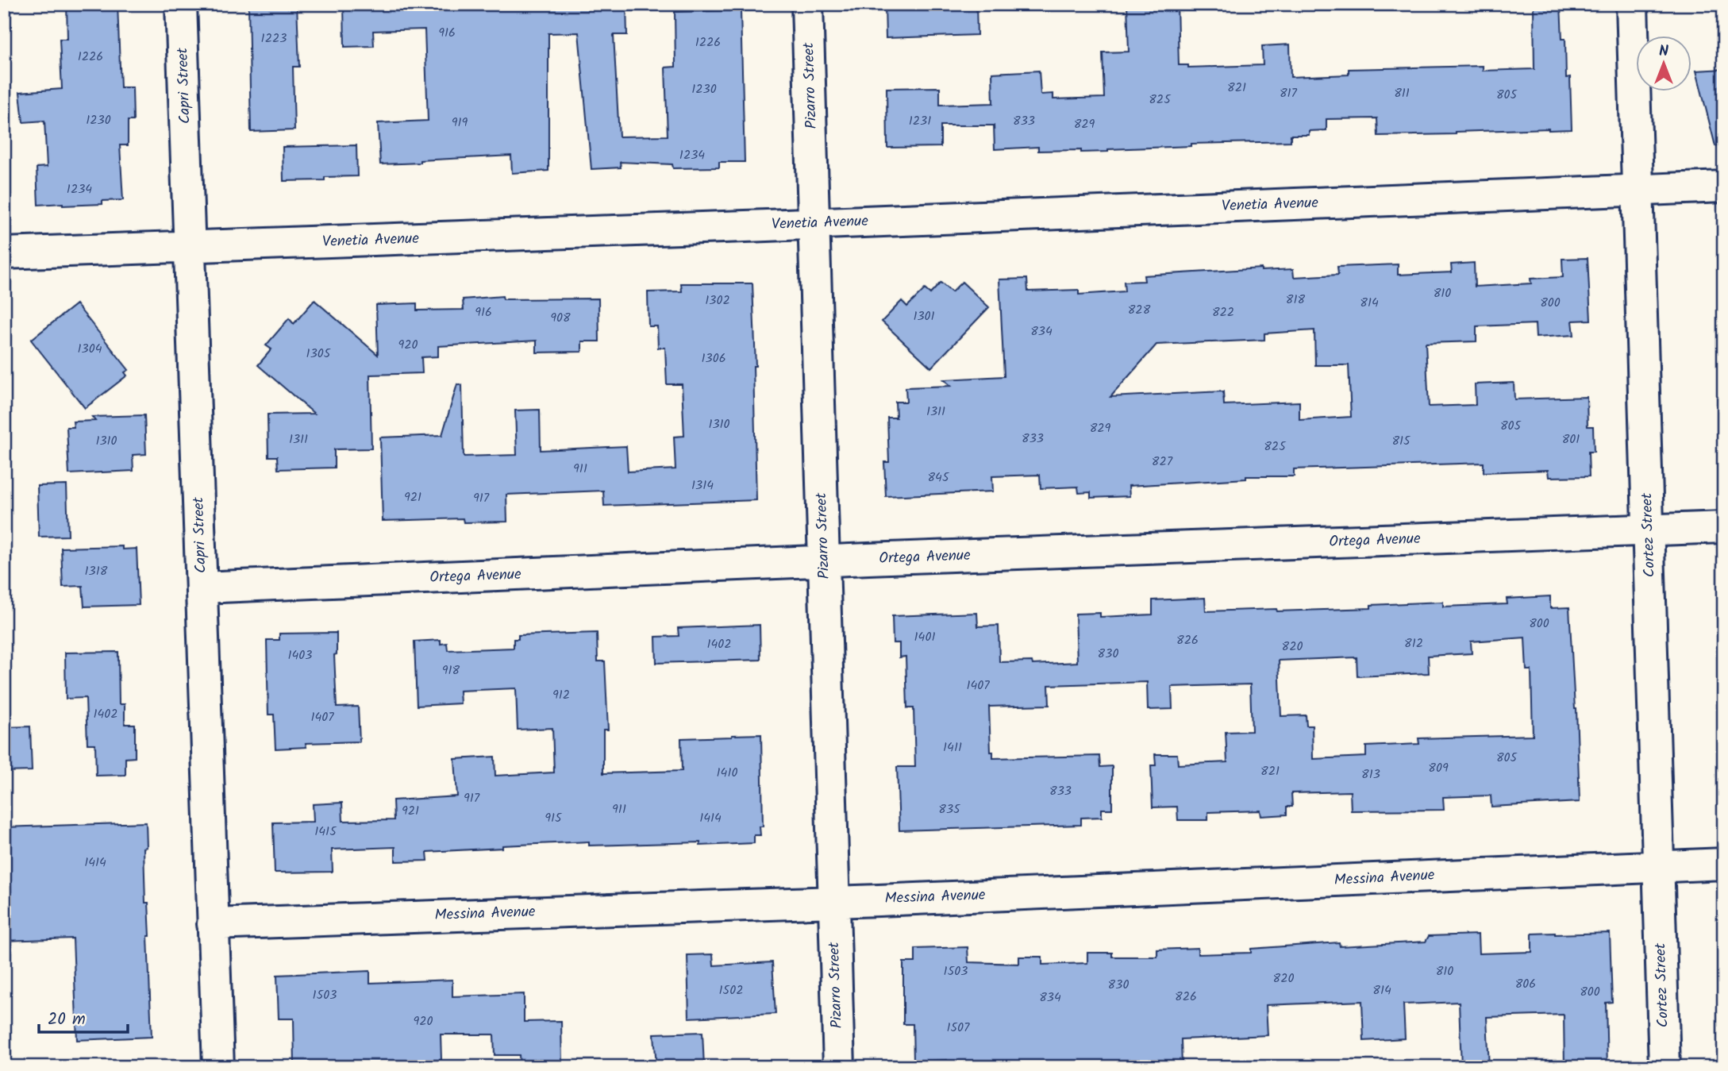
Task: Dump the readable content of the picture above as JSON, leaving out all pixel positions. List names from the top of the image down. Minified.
{"streets":{"street":["Capri Street","Pizarro Street","Venetia Avenue","Cortez Street","Ortega Avenue","Messina Avenue"]},"crossings":[["Capri Street","Venetia Avenue"],["Capri Street","Ortega Avenue"],["Capri Street","Messina Avenue"],["Pizarro Street","Venetia Avenue"],["Pizarro Street","Ortega Avenue"],["Pizarro Street","Messina Avenue"],["Venetia Avenue","Cortez Street"],["Cortez Street","Ortega Avenue"],["Cortez Street","Messina Avenue"]],"house_numbers":["916","1223","1226","1226","821","1230","817","811","805","825","1230","1231","833","919","829","1234","1234","810","818","1302","814","800","828","916","822","1301","908","834","920","1304","1305","1306","1311","1310","805","829","833","1311","801","1310","815","825","827","911","845","1314","921","917","1318","800","1401","826","812","1402","820","830","1403","918","1407","912","1402","1407","1411","805","809","821","1410","813","833","917","911","835","921","915","1414","1415","1414","1503","810","820","806","830","1502","814","800","1503","826","834","920","1507"],"scale_bar":"20 m","north":"top"}
